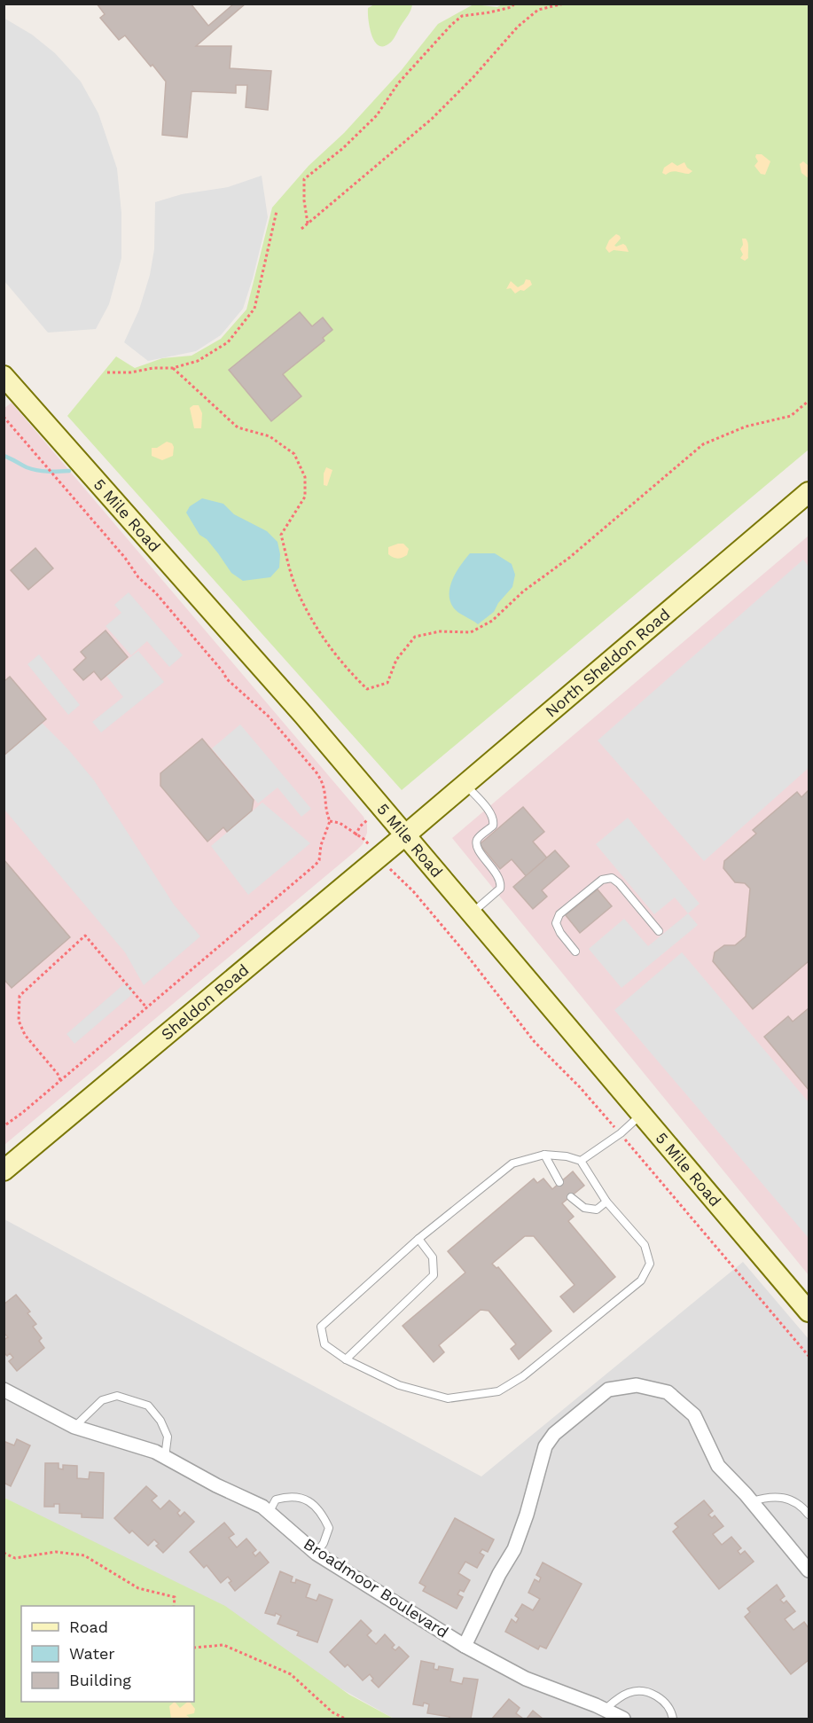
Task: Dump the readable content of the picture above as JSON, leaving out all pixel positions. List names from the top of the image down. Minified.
{"streets":{"street":["5 Mile Road","North Sheldon Road","Sheldon Road","Broadmoor Boulevard"]},"crossings":[["5 Mile Road","North Sheldon Road"],["5 Mile Road","Sheldon Road"],["North Sheldon Road","Sheldon Road"]],"legend":["Road","Water","Building"]}
